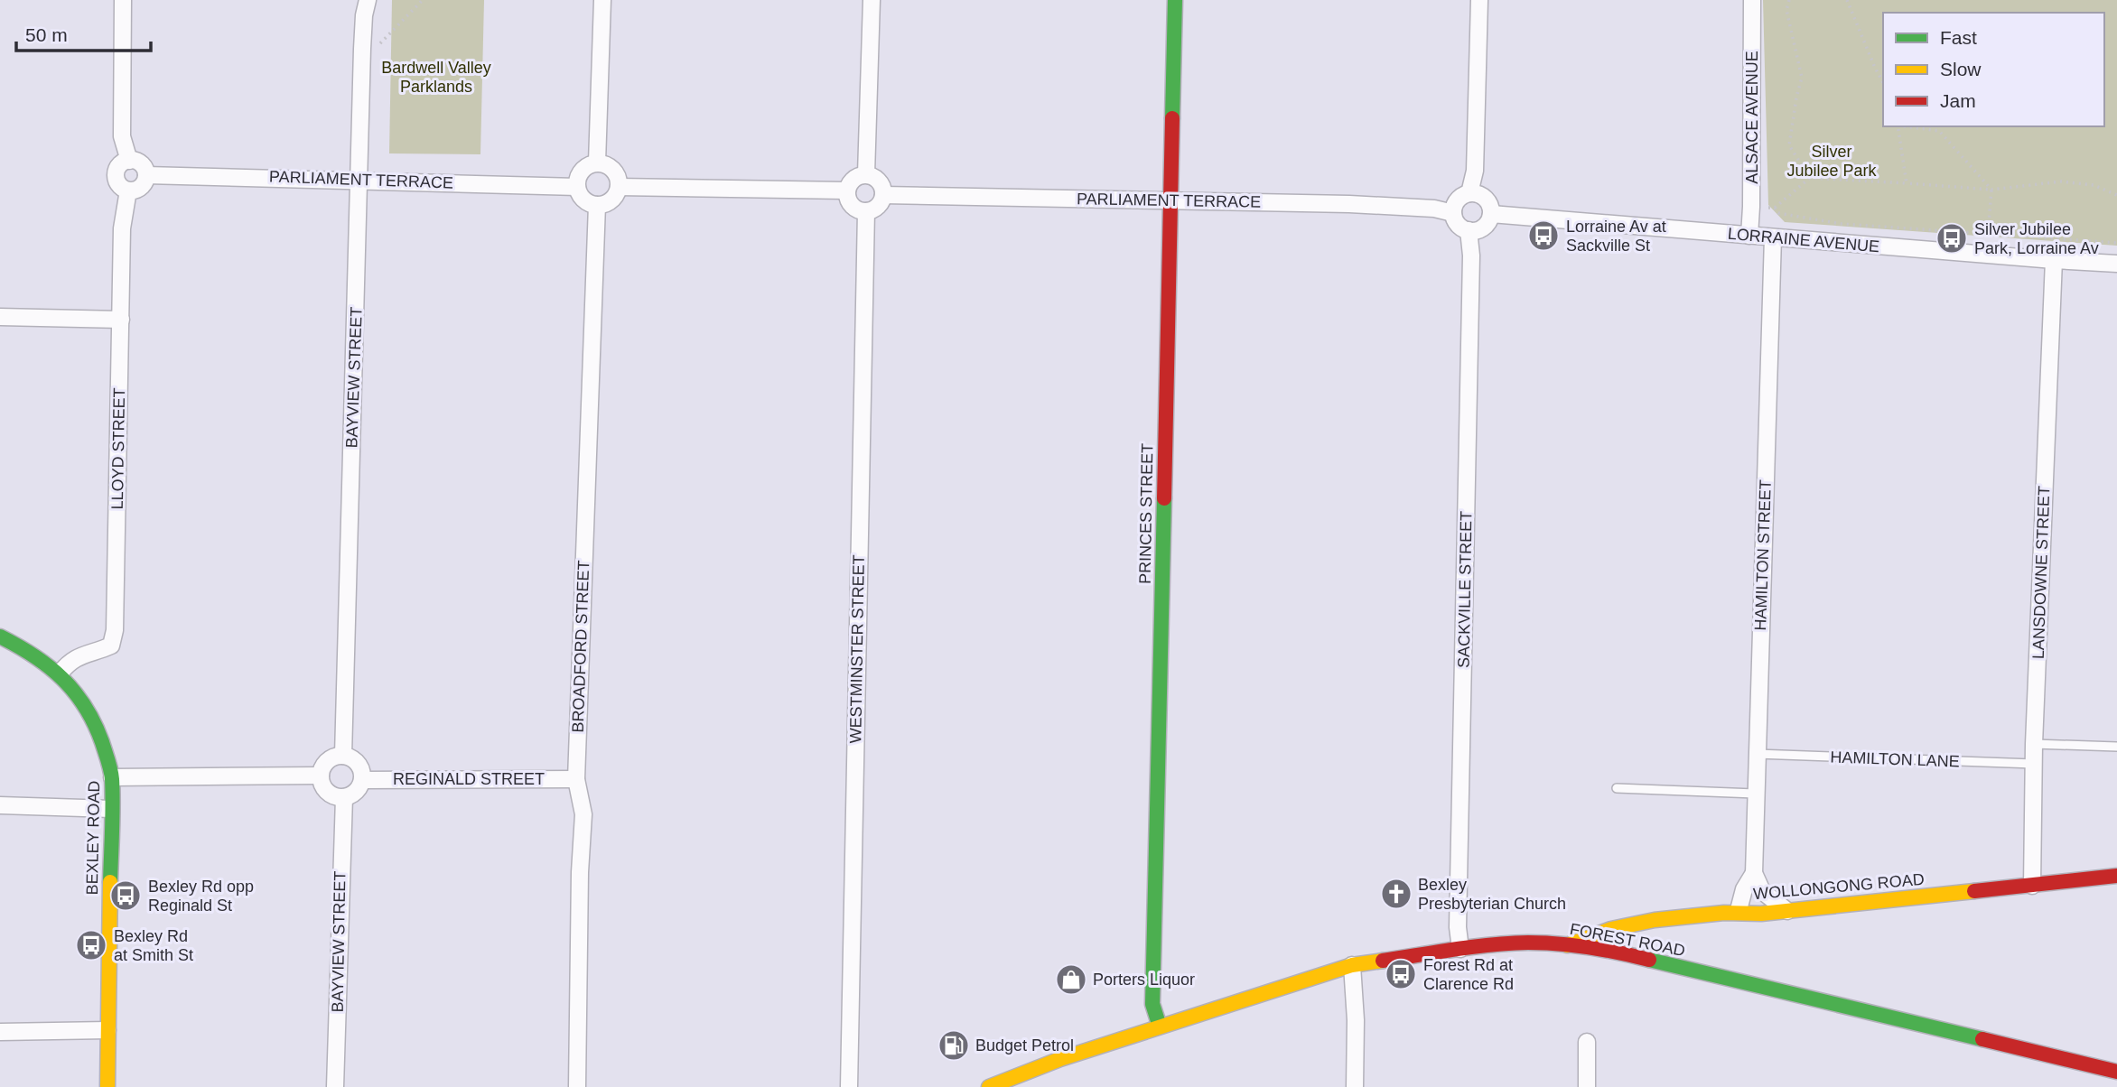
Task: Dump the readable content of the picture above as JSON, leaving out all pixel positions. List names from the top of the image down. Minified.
{"streets":{"main road":["PRINCES STREET","BEXLEY ROAD","WOLLONGONG ROAD","FOREST ROAD"],"street":["ALSACE AVENUE","PARLIAMENT TERRACE","LORRAINE AVENUE","BAYVIEW STREET","LLOYD STREET","HAMILTON STREET","LANSDOWNE STREET","SACKVILLE STREET","BROADFORD STREET","WESTMINSTER STREET","REGINALD STREET"],"lane":["HAMILTON LANE"]},"crossings":[["ALSACE AVENUE","LORRAINE AVENUE"],["PARLIAMENT TERRACE","LORRAINE AVENUE"],["PARLIAMENT TERRACE","BAYVIEW STREET"],["PARLIAMENT TERRACE","LLOYD STREET"],["PARLIAMENT TERRACE","PRINCES STREET"],["PARLIAMENT TERRACE","SACKVILLE STREET"],["PARLIAMENT TERRACE","BROADFORD STREET"],["PARLIAMENT TERRACE","WESTMINSTER STREET"],["LORRAINE AVENUE","HAMILTON STREET"],["LORRAINE AVENUE","LANSDOWNE STREET"],["LORRAINE AVENUE","SACKVILLE STREET"],["BAYVIEW STREET","REGINALD STREET"],["LLOYD STREET","BEXLEY ROAD"],["PRINCES STREET","FOREST ROAD"],["HAMILTON STREET","HAMILTON LANE"],["HAMILTON STREET","WOLLONGONG ROAD"],["LANSDOWNE STREET","HAMILTON LANE"],["LANSDOWNE STREET","WOLLONGONG ROAD"],["SACKVILLE STREET","FOREST ROAD"],["BROADFORD STREET","REGINALD STREET"],["WOLLONGONG ROAD","FOREST ROAD"]],"parks":["Bardwell Valley Parklands","Silver Jubilee Park"],"places":{"bus stop":["Lorraine Av at Sackville St","Silver Jubilee Park, Lorraine Av","Bexley Rd opp Reginald St","Bexley Rd at Smith St","Forest Rd at Clarence Rd"],"church":["Bexley Presbyterian Church"],"shop":["Porters Liquor"],"fuel station":["Budget Petrol"]},"legend":["Fast","Slow","Jam"],"scale_bar":"50 m"}
